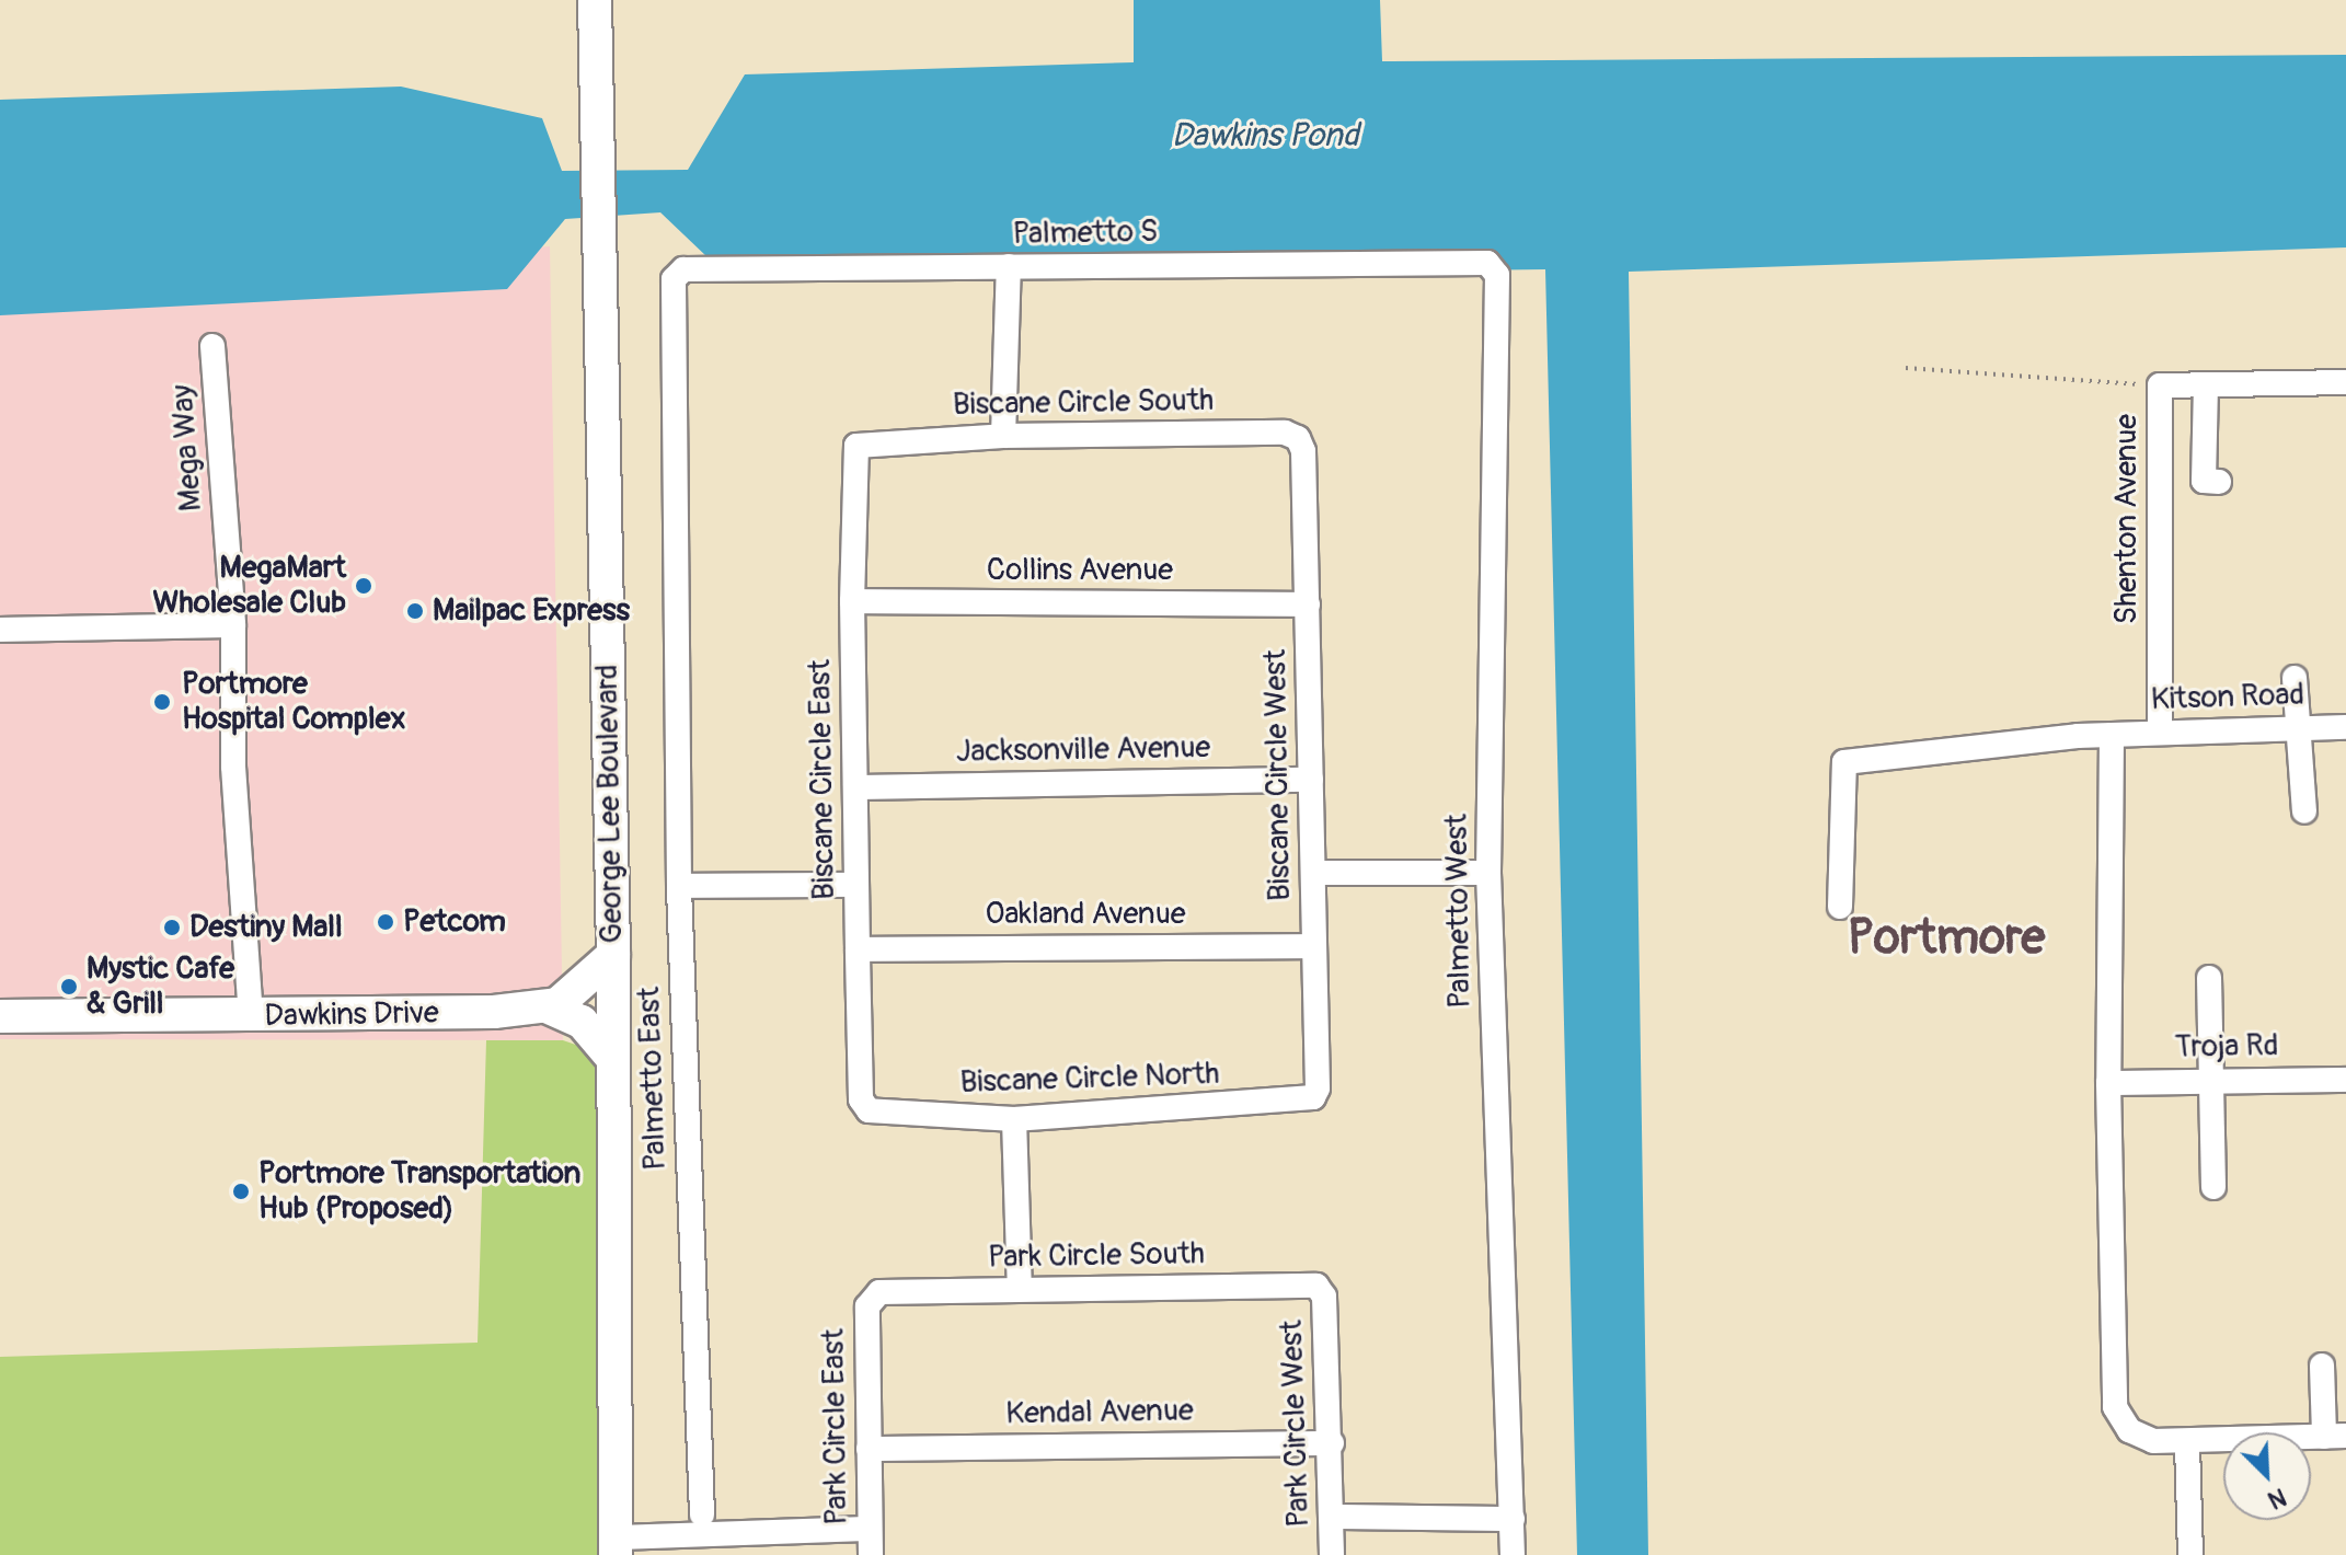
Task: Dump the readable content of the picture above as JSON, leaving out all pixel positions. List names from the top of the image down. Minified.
{"streets":{"main road":["George Lee Boulevard","Dawkins Drive"],"street":["Palmetto S","Biscane Circle South","Mega Way","Shenton Avenue","Collins Avenue","Kitson Road","Jacksonville Avenue","Biscane Circle West","Biscane Circle East","Palmetto West","Oakland Avenue","Troja Rd","Palmetto East","Biscane Circle North","Park Circle South","Kendal Avenue","Park Circle West","Park Circle East"]},"crossings":[["Palmetto S","Palmetto West"],["Palmetto S","Palmetto East"],["Biscane Circle South","Biscane Circle West"],["Biscane Circle South","Biscane Circle East"],["Mega Way","Dawkins Drive"],["Shenton Avenue","Kitson Road"],["Collins Avenue","Biscane Circle West"],["Collins Avenue","Biscane Circle East"],["Jacksonville Avenue","Biscane Circle West"],["Jacksonville Avenue","Biscane Circle East"],["Biscane Circle West","Oakland Avenue"],["Biscane Circle West","Biscane Circle North"],["Biscane Circle East","Oakland Avenue"],["Biscane Circle East","Biscane Circle North"],["George Lee Boulevard","Dawkins Drive"],["Park Circle South","Park Circle West"],["Park Circle South","Park Circle East"],["Kendal Avenue","Park Circle West"],["Kendal Avenue","Park Circle East"]],"districts":["Portmore"],"water":["Dawkins Pond"],"places":["MegaMart Wholesale Club","Mailpac Express","Portmore Hospital Complex","Petcom","Destiny Mall","Mystic Cafe & Grill","Portmore Transportation Hub (Proposed)"],"north":"bottom right"}
